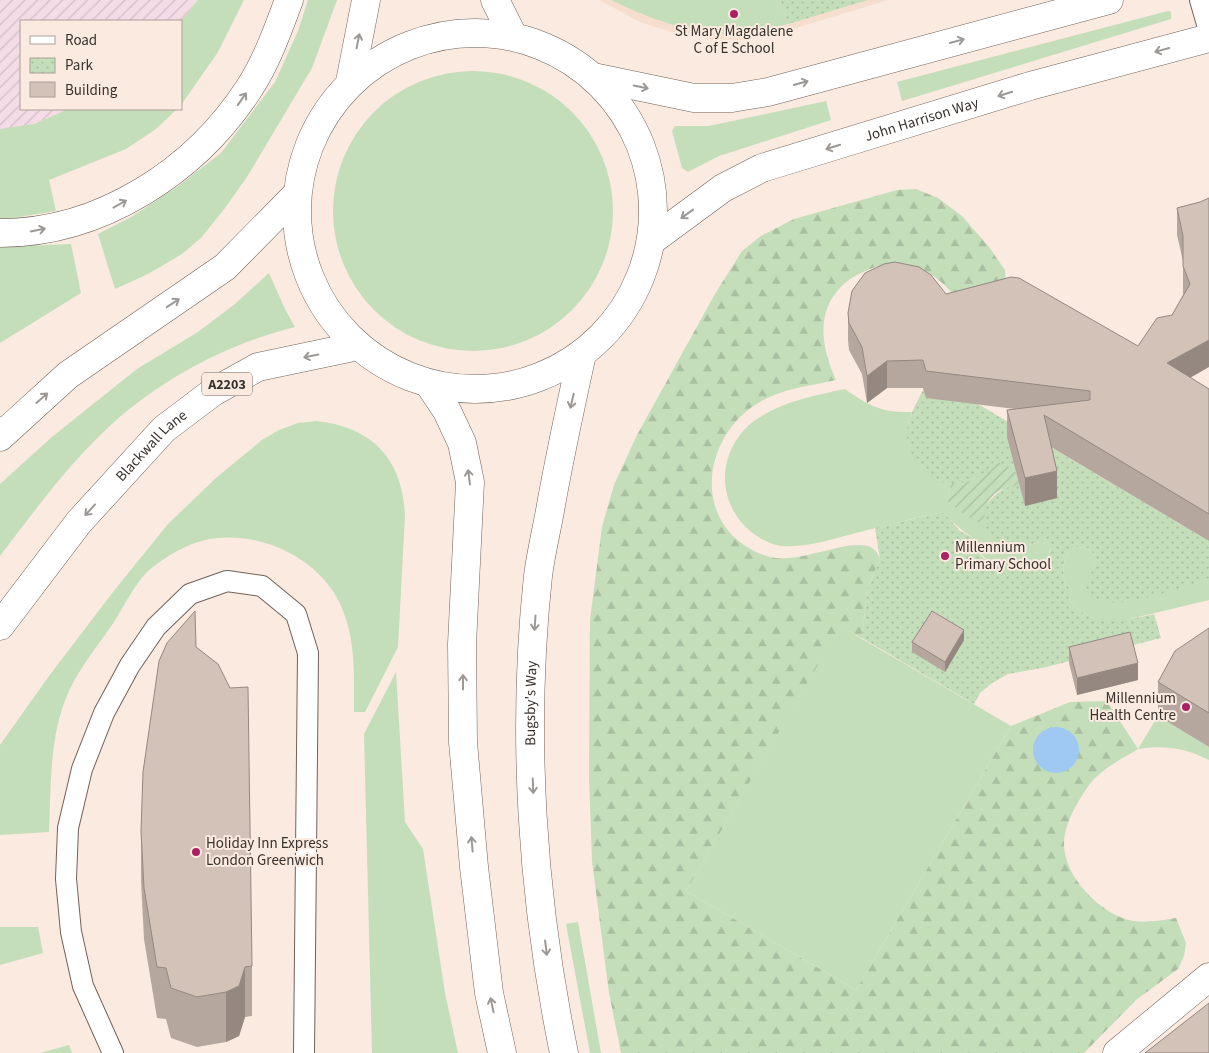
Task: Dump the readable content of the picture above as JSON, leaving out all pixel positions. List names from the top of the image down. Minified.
{"streets":{"main road":["John Harrison Way","A2203","Blackwall Lane","Bugsby's Way"]},"places":["St Mary Magdalene C of E School","Millennium Primary School","Millennium Health Centre","Holiday Inn Express London Greenwich"],"legend":["Road","Park","Building"]}
